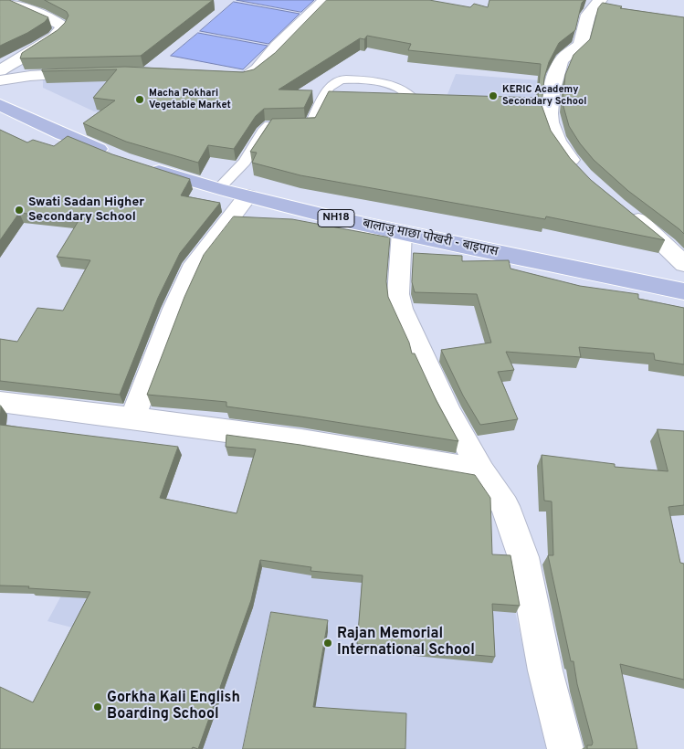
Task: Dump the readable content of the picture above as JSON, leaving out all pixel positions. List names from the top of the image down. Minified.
{"streets":{"main road":["NH18","बालाजु माछा पोखरी - बाइपास"]},"places":["KERIC Academy Secondary School","Macha Pokhari Vegetable Market","Swati Sadan Higher Secondary School","Rajan Memorial International School","Gorkha Kali English Boarding School"]}
